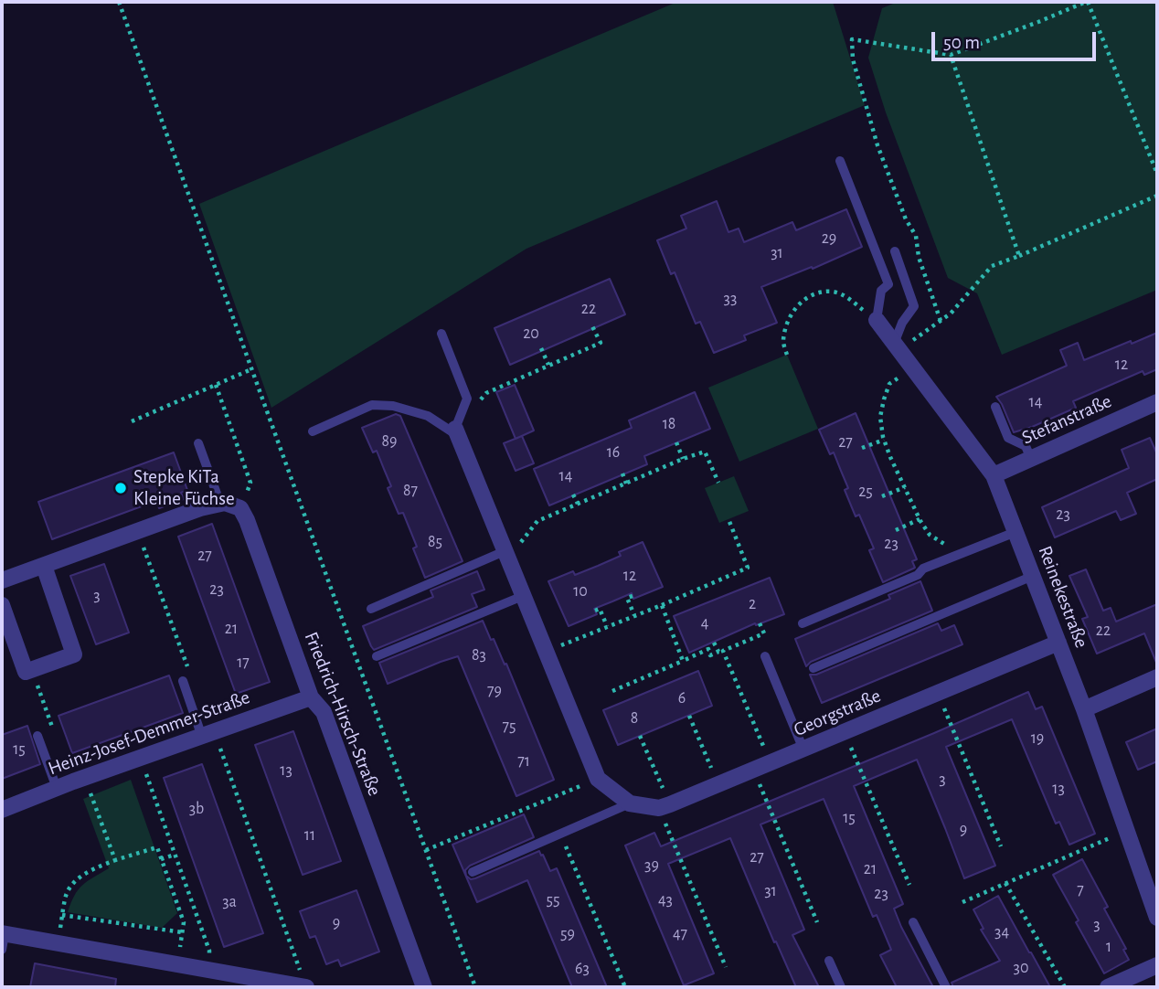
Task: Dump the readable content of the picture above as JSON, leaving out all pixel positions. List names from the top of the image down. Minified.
{"streets":{"street":["Stefanstraße","Reinekestraße","Georgstraße","Friedrich-Hirsch-Straße","Heinz-Josef-Demmer-Straße"]},"crossings":[["Stefanstraße","Reinekestraße"],["Reinekestraße","Georgstraße"],["Friedrich-Hirsch-Straße","Heinz-Josef-Demmer-Straße"]],"places":["Stepke KiTa Kleine Füchse"],"house_numbers":["29","31","33","22","20","12","14","18","89","27","16","14","87","25","23","85","23","27","12","23","10","3","2","4","21","22","83","17","79","6","8","75","19","15","71","13","3","13","3b","15","9","11","27","39","21","7","31","23","55","43","3a","9","3","34","59","47","1","30","63"],"scale_bar":"50 m"}
